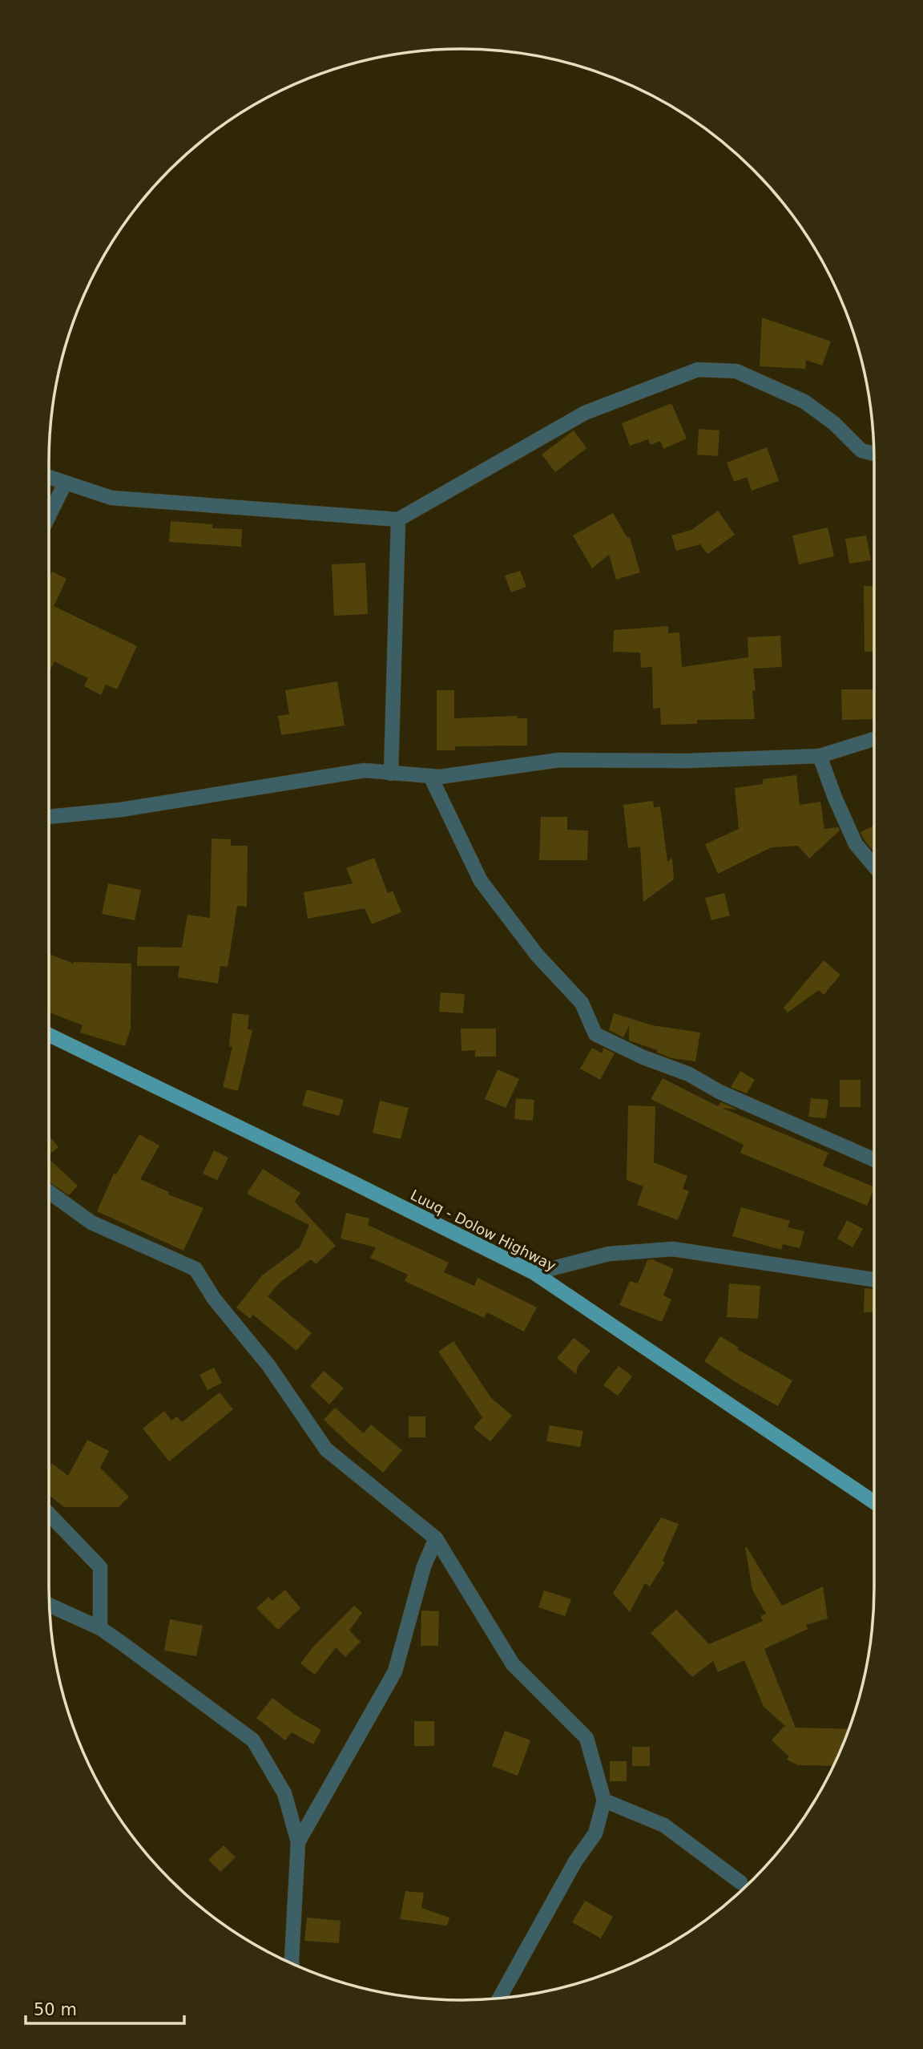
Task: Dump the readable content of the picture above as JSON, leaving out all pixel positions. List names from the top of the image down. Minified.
{"streets":{"main road":["Luuq - Dolow Highway"]},"scale_bar":"50 m"}
